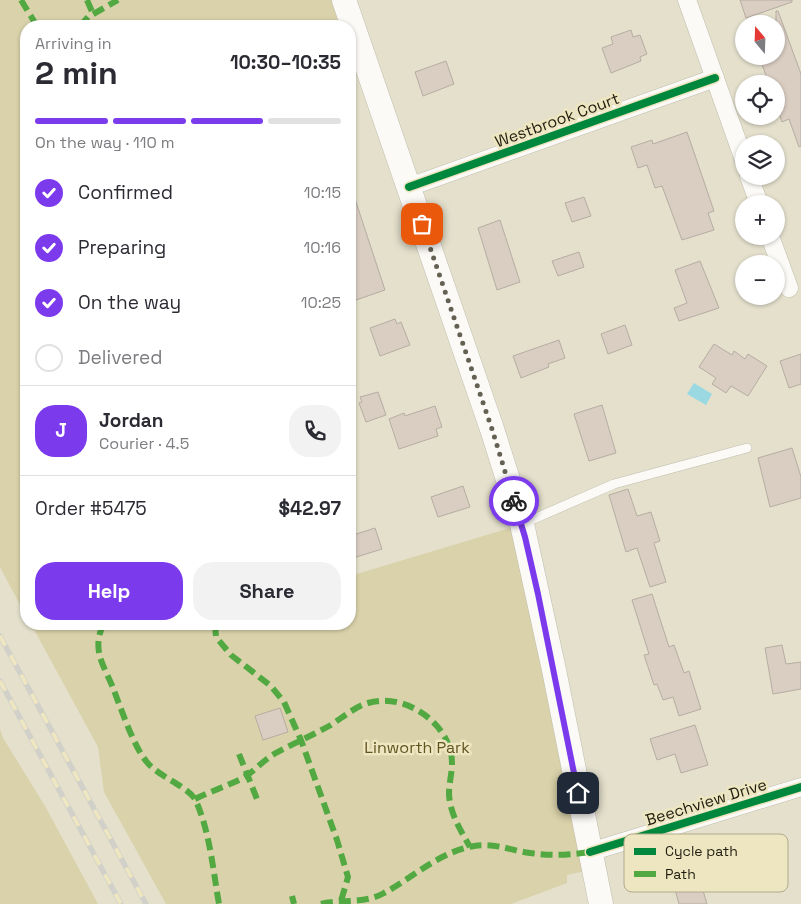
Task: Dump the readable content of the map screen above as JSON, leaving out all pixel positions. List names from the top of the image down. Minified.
{"streets":{"street":["Westbrook Court","Beechview Drive"]},"parks":["Linworth Park"],"legend":["Cycle path","Path"],"north":"top","page":{"map_buttons":["+","−"],"heading":["2 min","Arriving in","10:30–10:35"],"panel":["Jordan","Courier · 4.5","Order #5475","$42.97"],"bar":"On the way · 110 m","list":[["Confirmed","10:15"],["Preparing","10:16"],["On the way","10:25"],"Delivered"],"round":"J","buttons":["Help","Share"]}}
